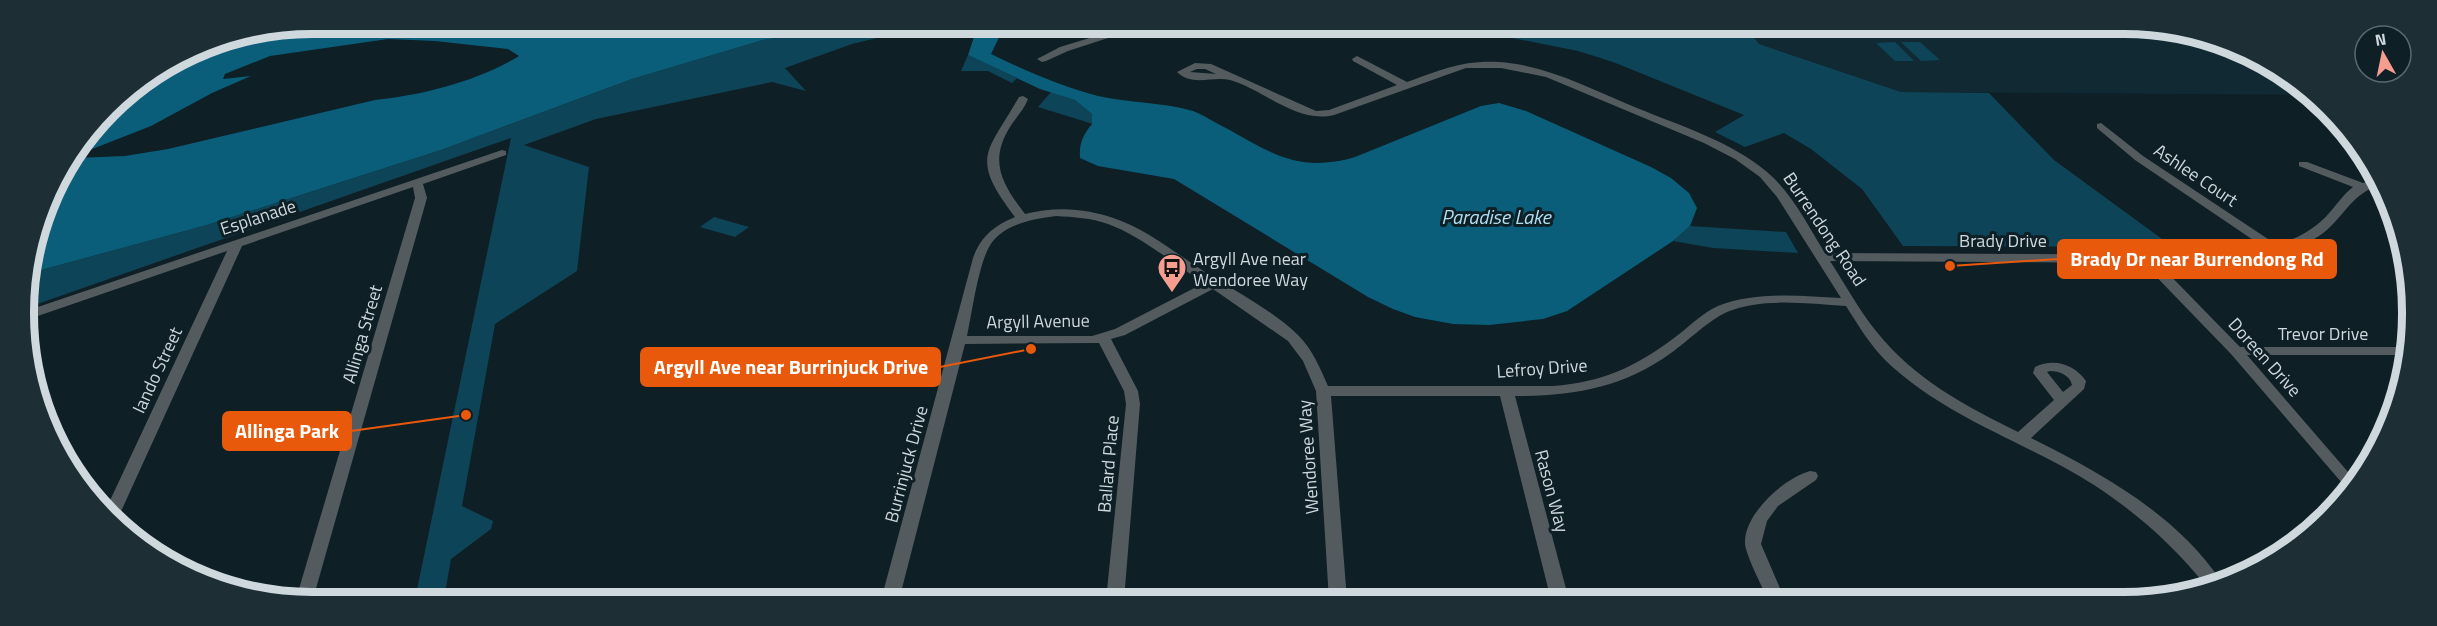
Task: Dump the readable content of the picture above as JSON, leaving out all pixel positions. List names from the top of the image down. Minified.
{"streets":{"street":["Ashlee Court","Esplanade","Burrendong Road","Brady Drive","Argyll Avenue","Trevor Drive","Allinga Street","Doreen Drive","Lefroy Drive","Iando Street","Wendoree Way","Burrinjuck Drive","Ballard Place","Rason Way"]},"crossings":[["Ashlee Court","Brady Drive"],["Esplanade","Allinga Street"],["Esplanade","Iando Street"],["Burrendong Road","Brady Drive"],["Burrendong Road","Lefroy Drive"],["Brady Drive","Doreen Drive"],["Argyll Avenue","Wendoree Way"],["Argyll Avenue","Burrinjuck Drive"],["Argyll Avenue","Ballard Place"],["Trevor Drive","Doreen Drive"],["Lefroy Drive","Wendoree Way"],["Lefroy Drive","Rason Way"],["Wendoree Way","Burrinjuck Drive"]],"water":["Paradise Lake"],"places":{"other":["Brady Dr near Burrendong Rd","Argyll Ave near Burrinjuck Drive","Allinga Park"],"bus stop":["Argyll Ave near Wendoree Way"]},"north":"top"}
